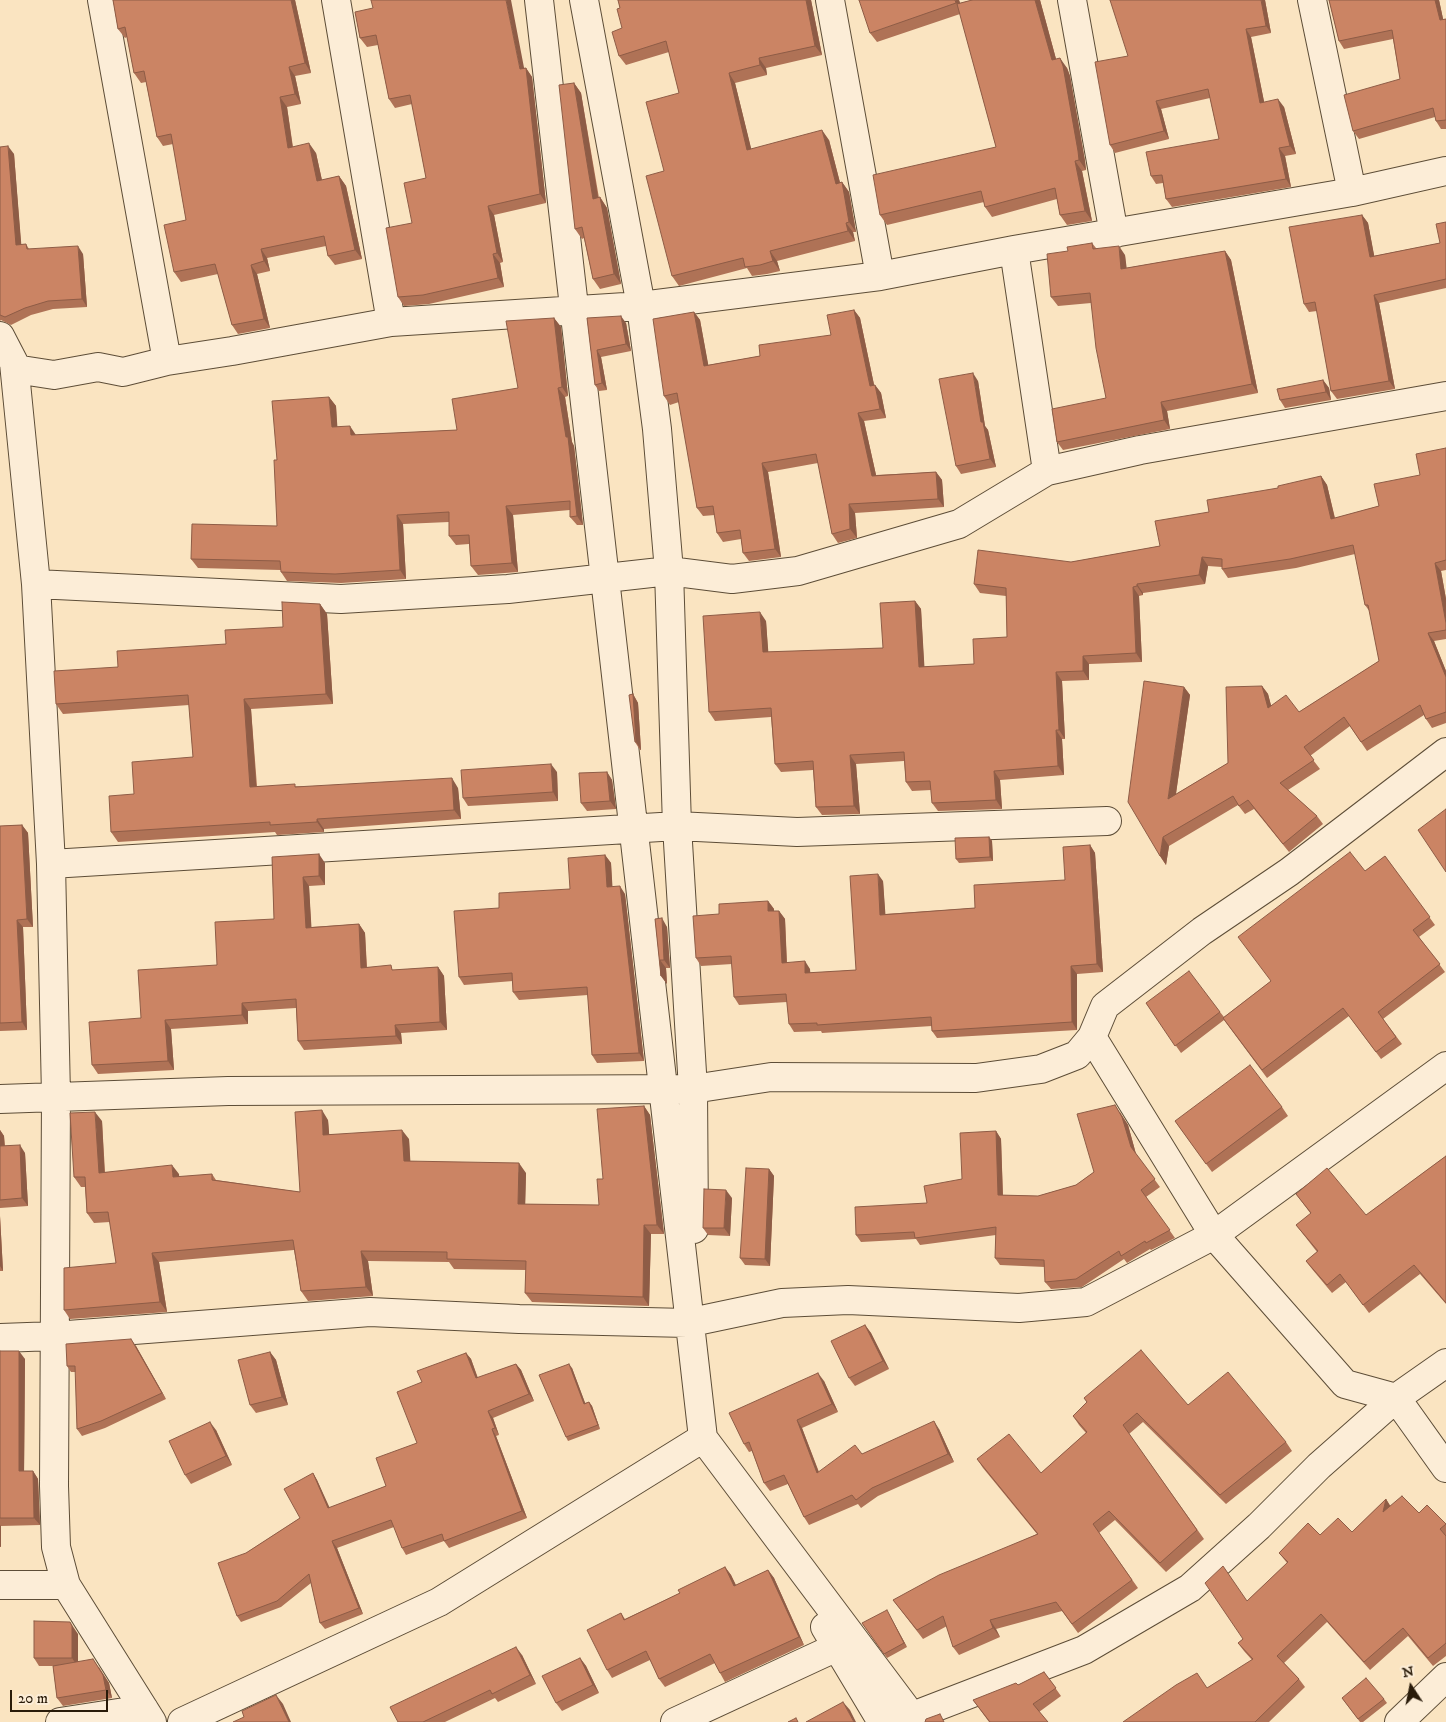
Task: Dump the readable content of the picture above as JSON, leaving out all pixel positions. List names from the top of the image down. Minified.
{"scale_bar":"20 m","north":"top"}
